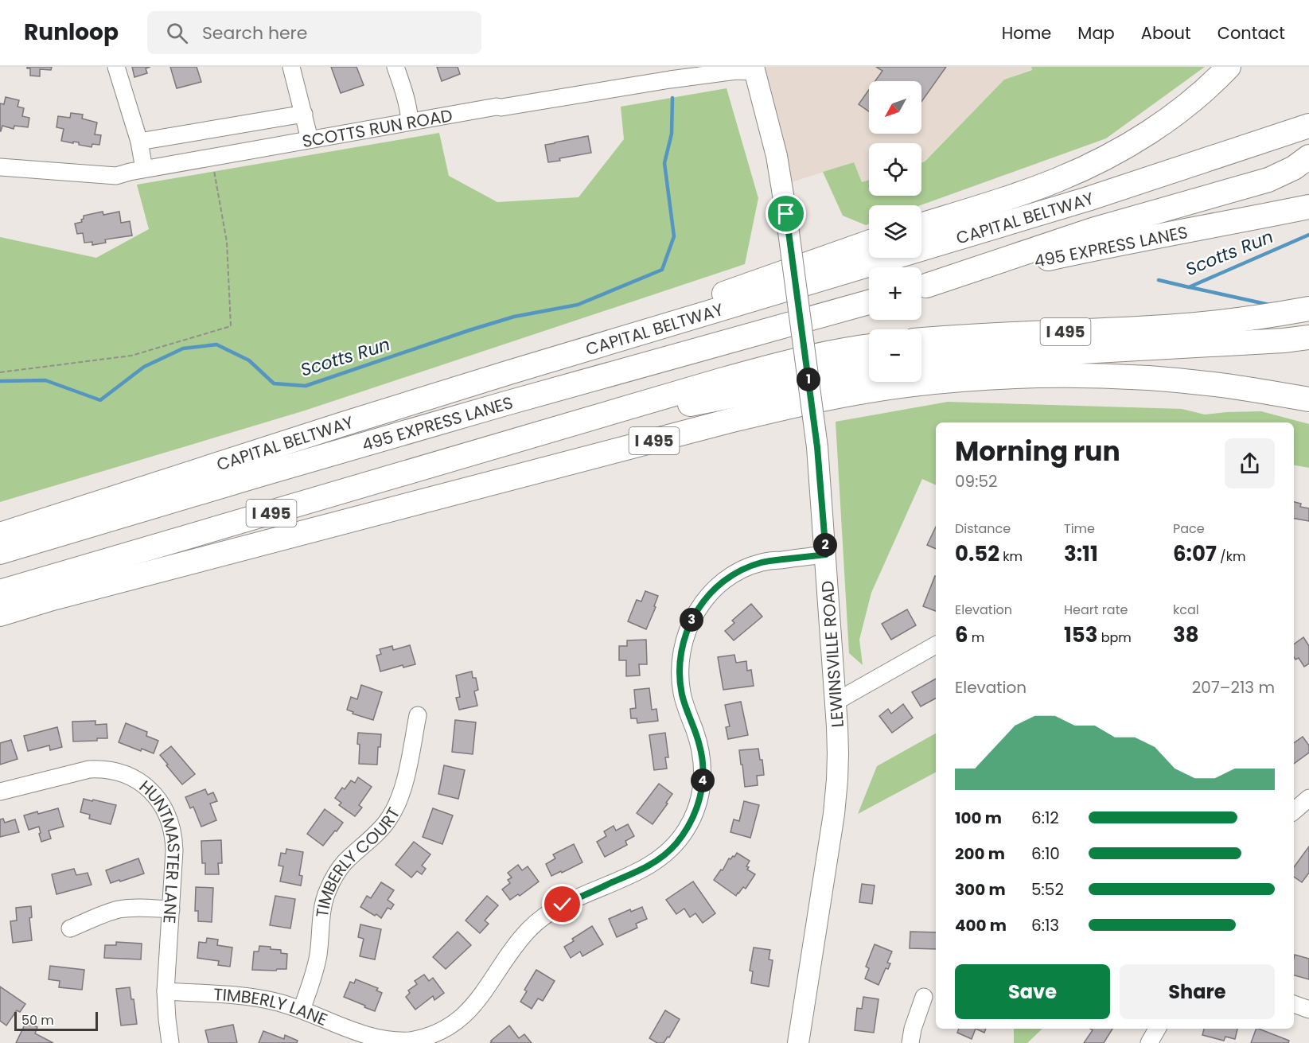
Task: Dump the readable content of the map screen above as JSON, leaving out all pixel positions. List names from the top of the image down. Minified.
{"streets":{"highway":["CAPITAL BELTWAY","495 EXPRESS LANES","I 495"],"main road":["LEWINSVILLE ROAD"],"street":["SCOTTS RUN ROAD","HUNTMASTER LANE","TIMBERLY COURT","TIMBERLY LANE"]},"crossings":[["SCOTTS RUN ROAD","LEWINSVILLE ROAD"],["LEWINSVILLE ROAD","TIMBERLY LANE"],["HUNTMASTER LANE","TIMBERLY LANE"],["TIMBERLY COURT","TIMBERLY LANE"]],"water":["Scotts Run"],"scale_bar":"50 m","north":"bottom left","page":{"header":"Runloop","search":"Search here","nav":["Home","Map","About","Contact"],"map_buttons":["+","−"],"pins":["1","2","3","4"],"heading":["Morning run","09:52"],"stats":[["Distance","0.52 km"],["Time","3:11"],["Pace","6:07 /km"],["Elevation","6 m"],["Heart rate","153 bpm"],["kcal","38"]],"chart":["Elevation","207–213 m"],"list":[{"name":"100 m","note":"6:12"},{"name":"200 m","note":"6:10"},{"name":"300 m","note":"5:52"},{"name":"400 m","note":"6:13"}],"buttons":["Save","Share"],"scale":"50 m"}}
